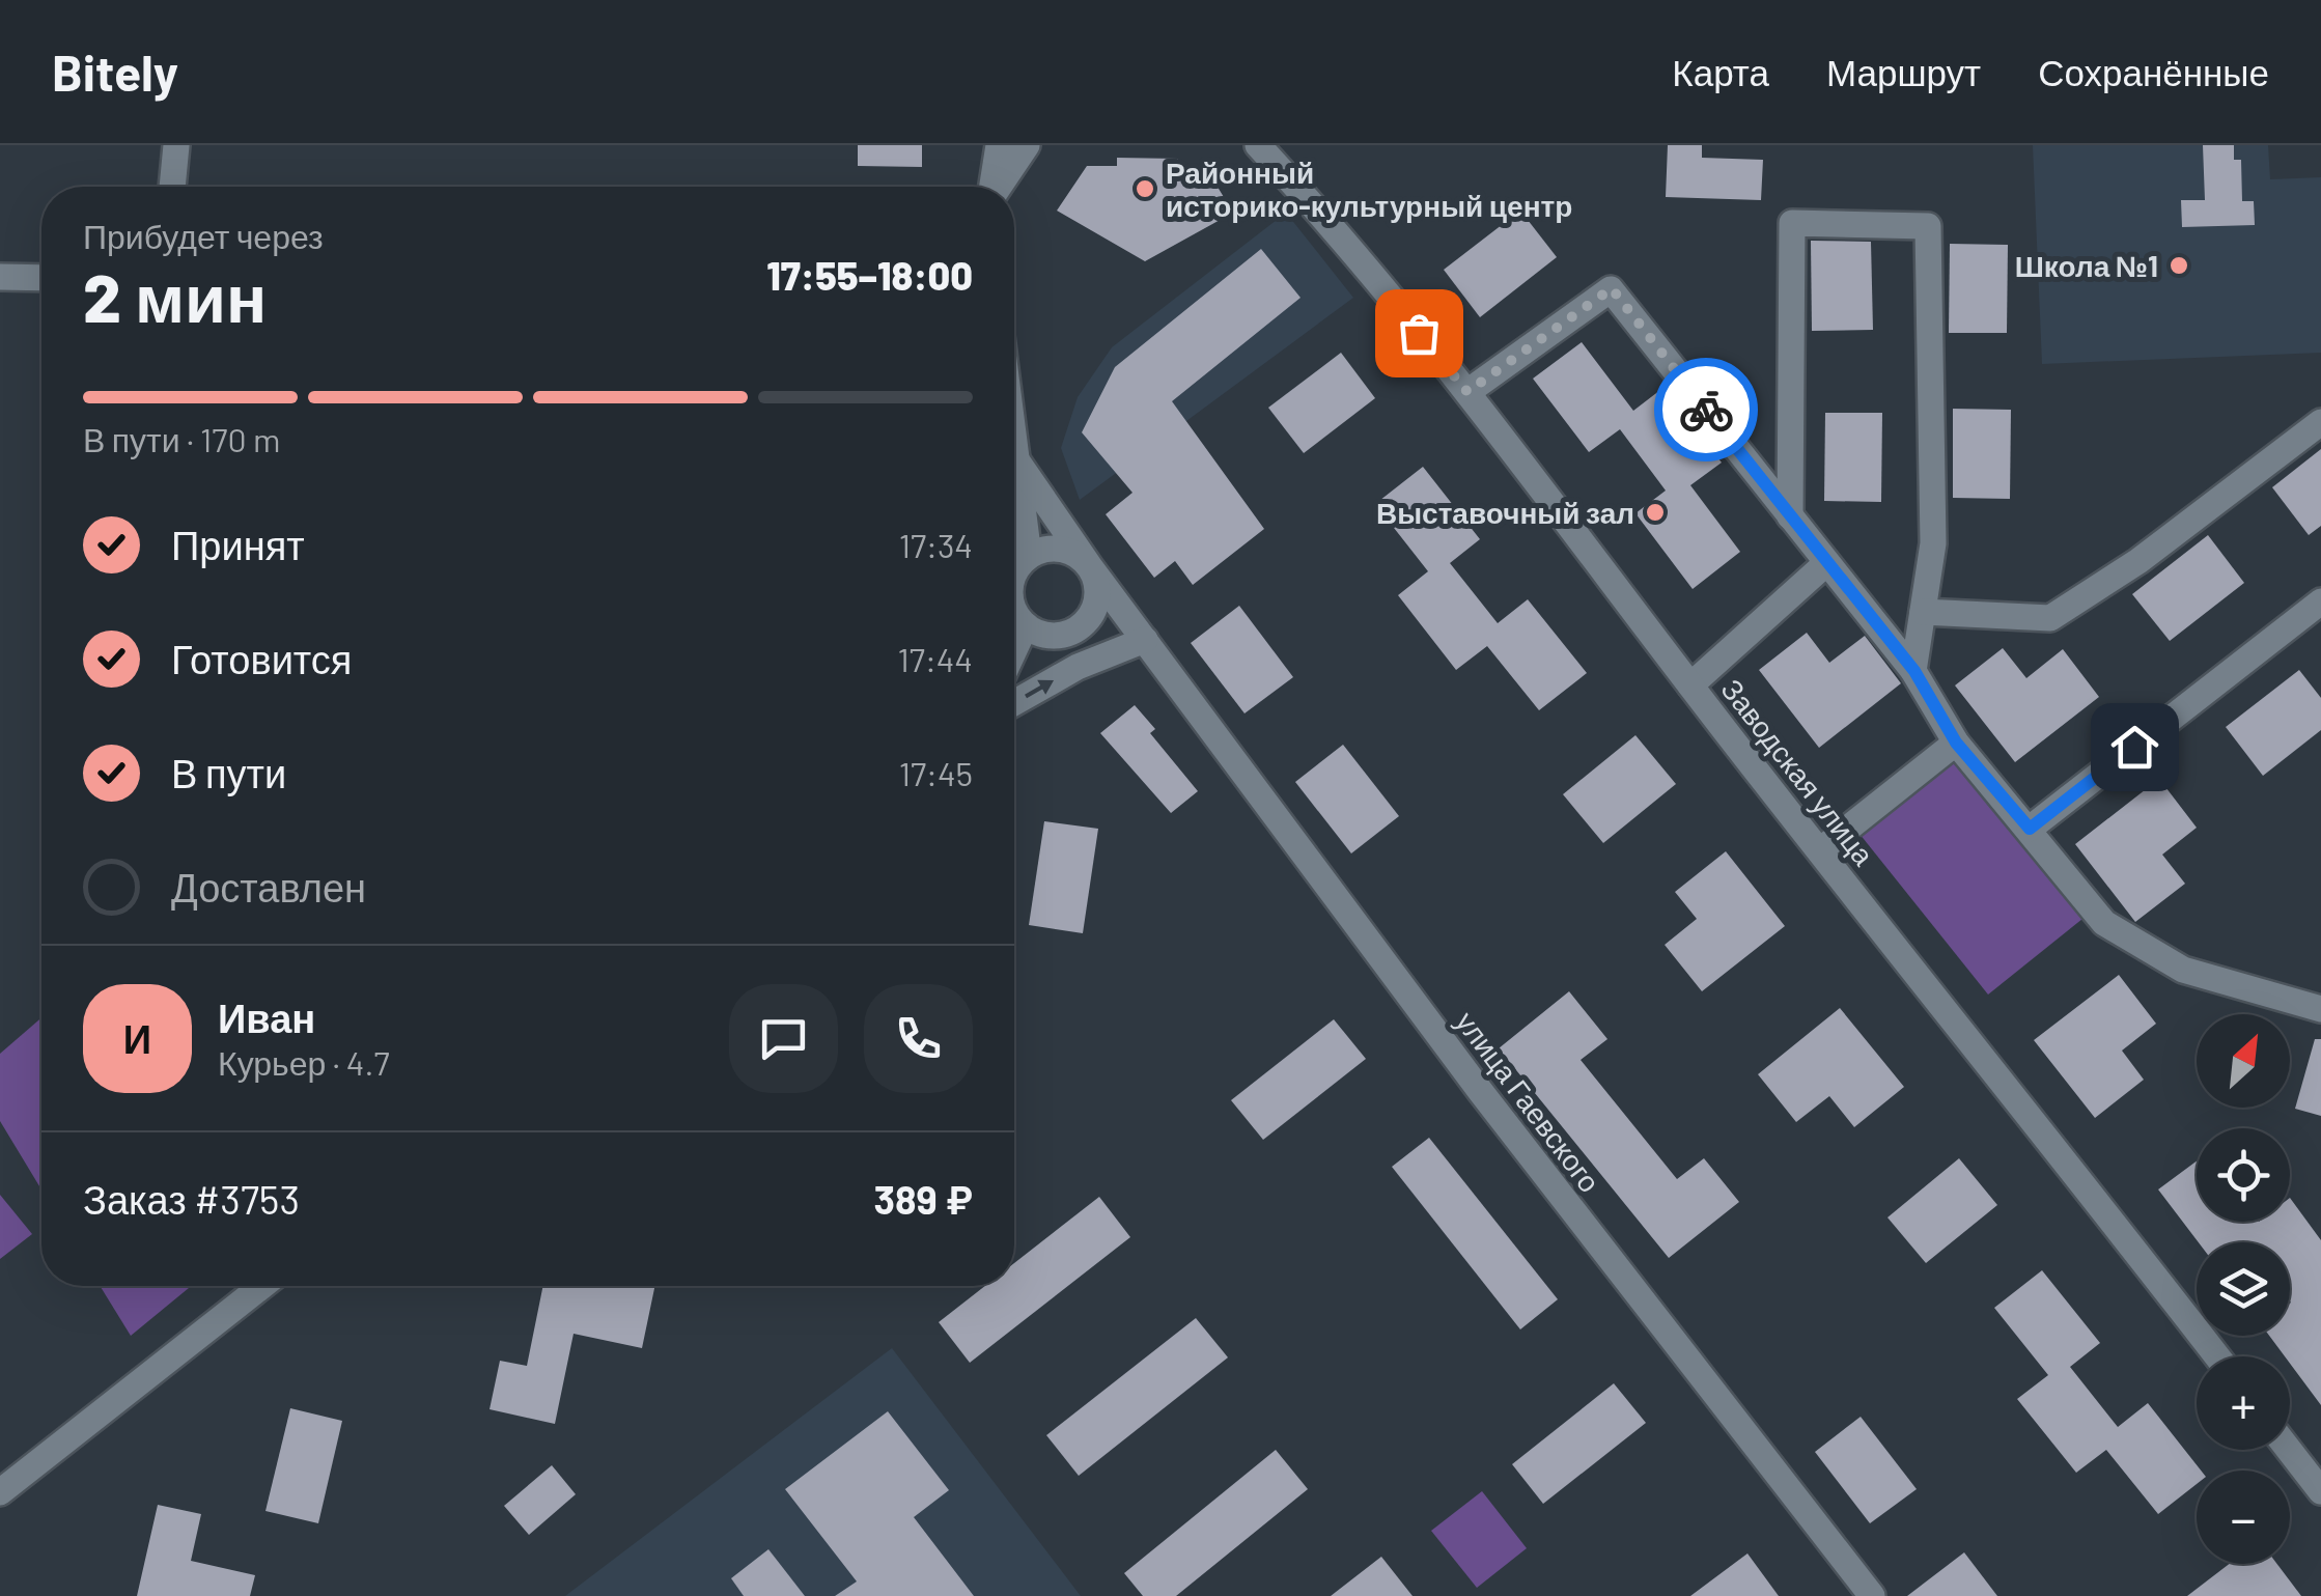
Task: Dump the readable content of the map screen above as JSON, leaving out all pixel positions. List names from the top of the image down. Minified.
{"streets":{"street":["Заводская улица","улица Гаевского"]},"places":["Районный историко-культурный центр","Школа №1","Выставочный зал"],"north":"top right","page":{"header":"Bitely","nav":["Карта","Маршрут","Сохранённые"],"heading":["2 мин","Прибудет через","17:55–18:00"],"panel":["Иван","Курьер · 4.7","Заказ #3753","389 ₽"],"bar":"В пути · 170 m","list":[["Принят","17:34"],["Готовится","17:44"],["В пути","17:45"],"Доставлен"],"round":"И","map_buttons":["+","−"]}}
